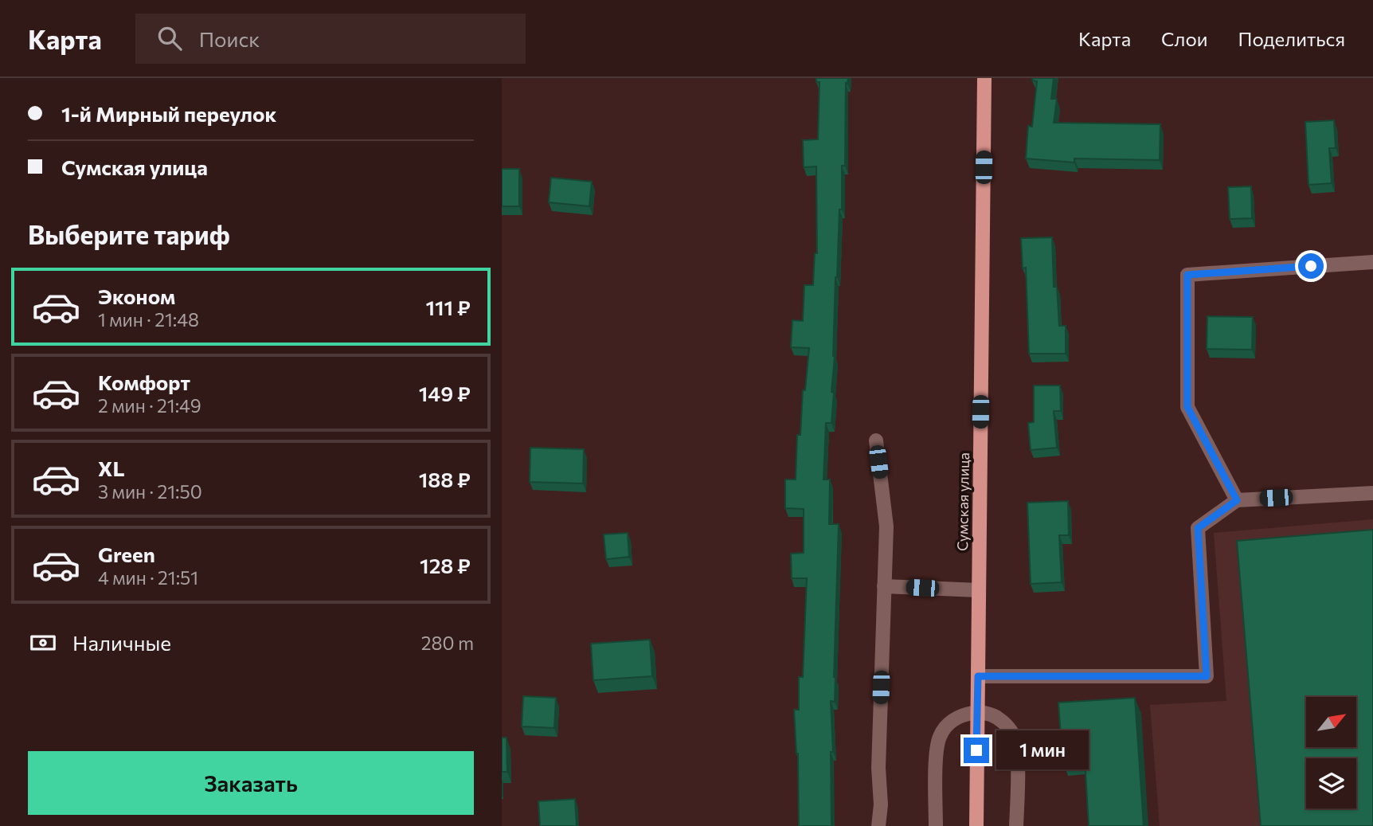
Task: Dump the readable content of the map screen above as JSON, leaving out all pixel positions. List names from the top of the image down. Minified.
{"streets":{"main road":["Сумская улица"]},"north":"top right","page":{"header":"Карта","search":"Поиск","nav":["Карта","Слои","Поделиться"],"banner":["1-й Мирный переулок","Сумская улица"],"heading":"Выберите тариф","list":[{"name":"Эконом","note":"1 мин · 21:48","value":"111 ₽"},{"name":"Комфорт","note":"2 мин · 21:49","value":"149 ₽"},{"name":"XL","note":"3 мин · 21:50","value":"188 ₽"},{"name":"Green","note":"4 мин · 21:51","value":"128 ₽"}],"pay":["Наличные","280 m"],"bubble":"1 мин","buttons":"Заказать"}}
